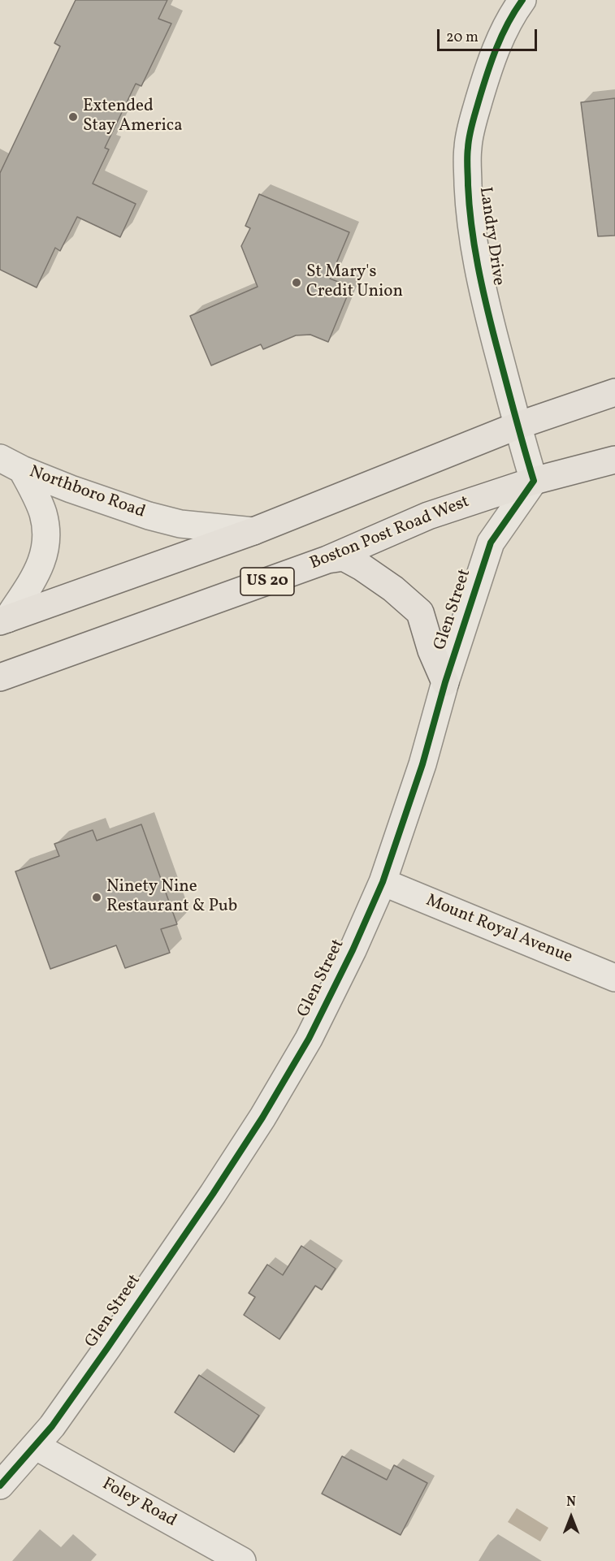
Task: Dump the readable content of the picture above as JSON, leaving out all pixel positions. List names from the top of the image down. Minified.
{"streets":{"main road":["Boston Post Road West","US 20"],"street":["Landry Drive","Northboro Road","Glen Street","Mount Royal Avenue","Foley Road"]},"crossings":[["Boston Post Road West","US 20"],["Boston Post Road West","Glen Street"],["US 20","Glen Street"],["Glen Street","Mount Royal Avenue"],["Glen Street","Foley Road"]],"places":["Extended Stay America","St Mary's Credit Union","Ninety Nine Restaurant & Pub"],"scale_bar":"20 m","north":"top"}
